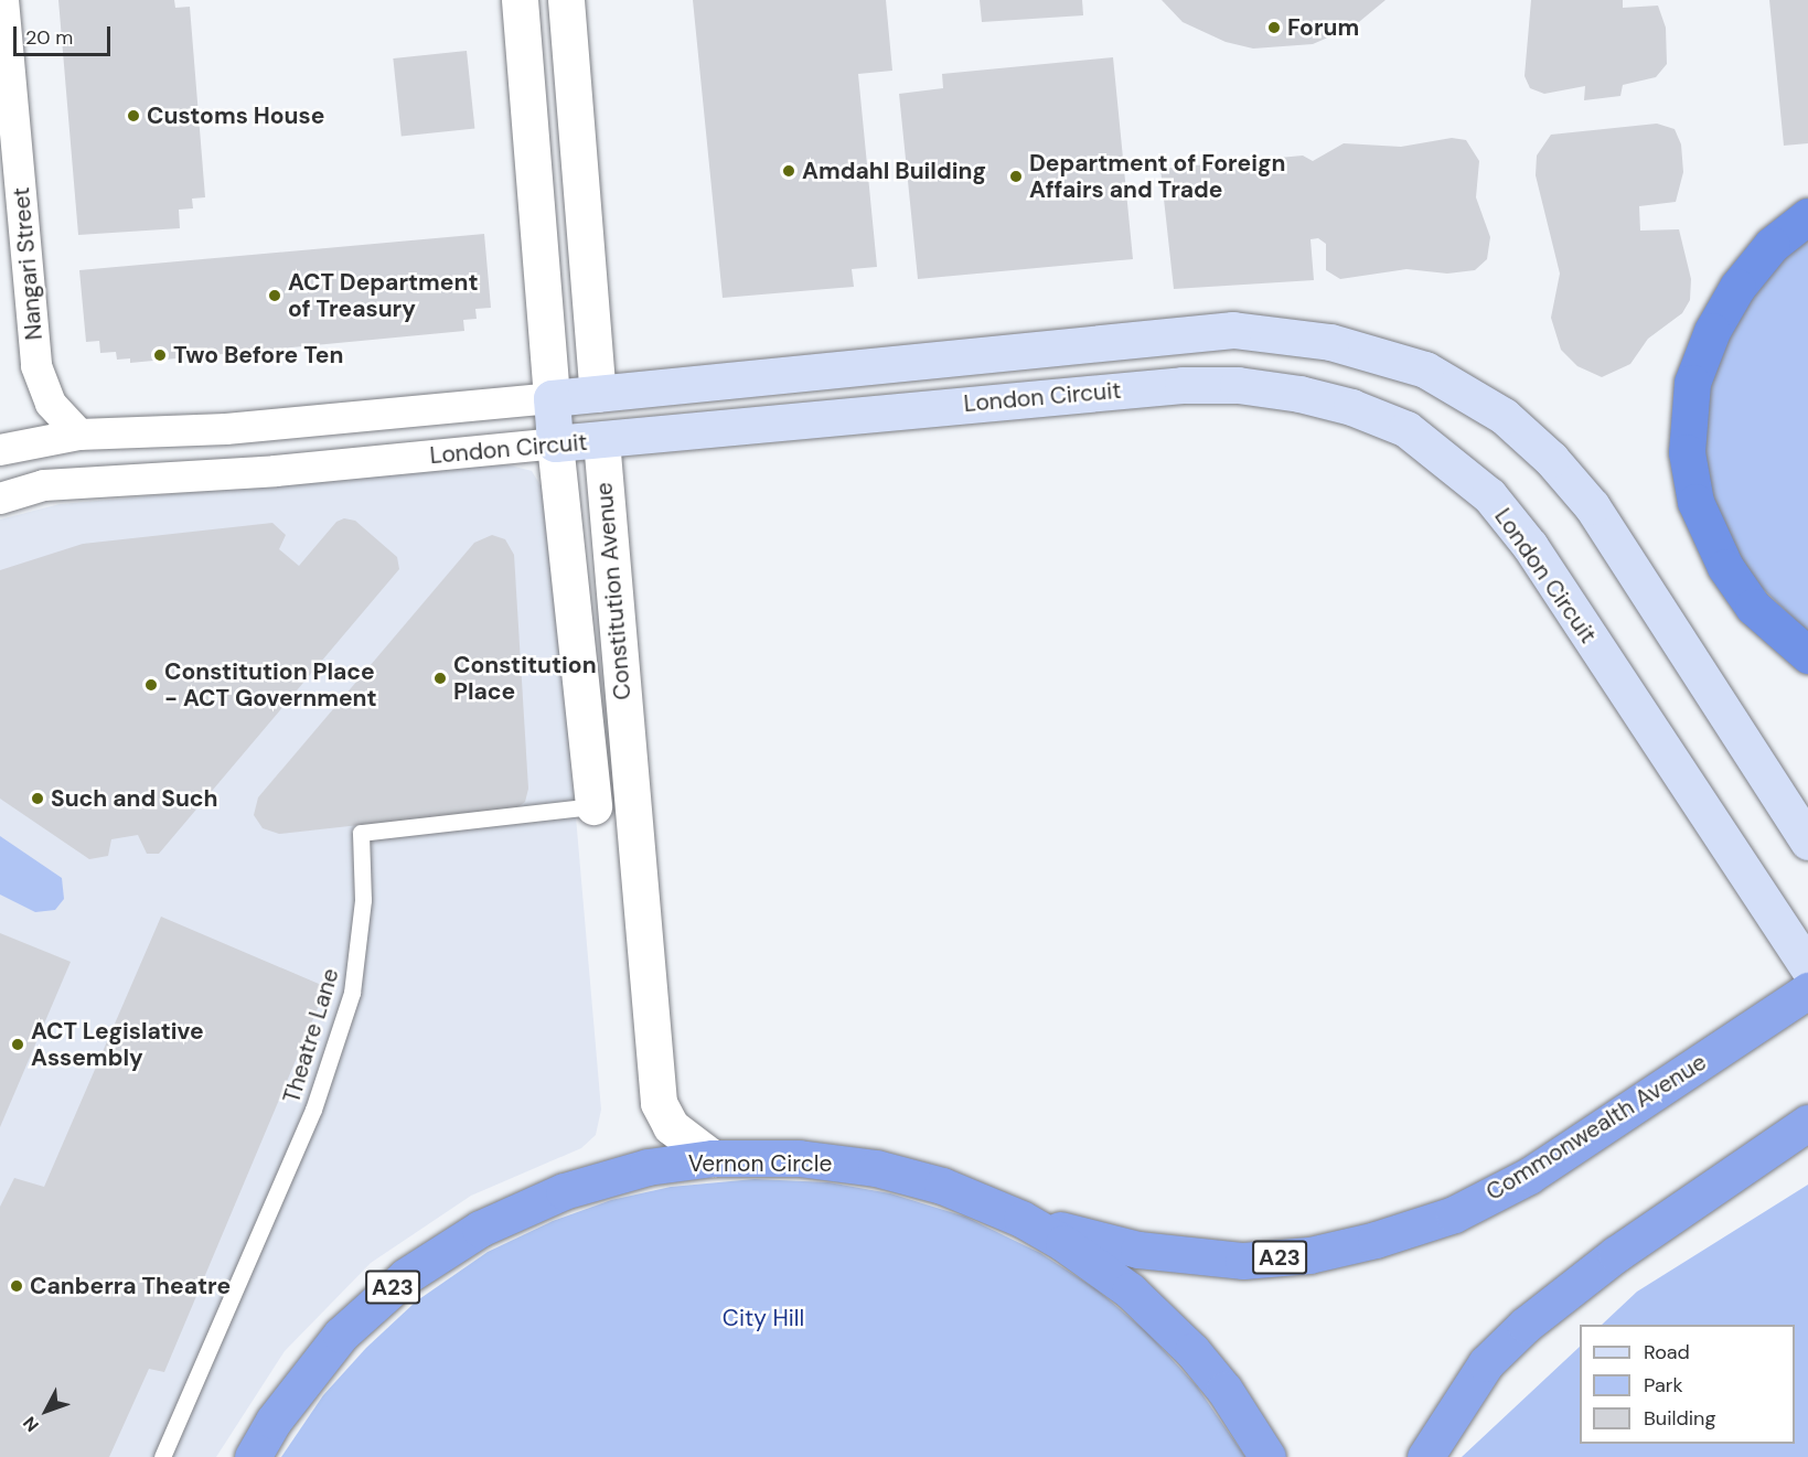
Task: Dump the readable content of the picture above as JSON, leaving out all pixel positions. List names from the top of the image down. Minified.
{"streets":{"highway":["Commonwealth Avenue","Vernon Circle","A23"],"main road":["London Circuit","Constitution Avenue"],"street":["Nangari Street"],"lane":["Theatre Lane"]},"crossings":[["Nangari Street","London Circuit"],["London Circuit","Constitution Avenue"],["Constitution Avenue","Theatre Lane"],["Constitution Avenue","Vernon Circle"],["Commonwealth Avenue","Vernon Circle"]],"parks":["City Hill"],"places":["Forum","Customs House","Amdahl Building","Department of Foreign Affairs and Trade","ACT Department of Treasury","Two Before Ten","Constitution Place","Constitution Place - ACT Government","Such and Such","ACT Legislative Assembly","Canberra Theatre"],"legend":["Road","Park","Building"],"scale_bar":"20 m","north":"bottom left"}
